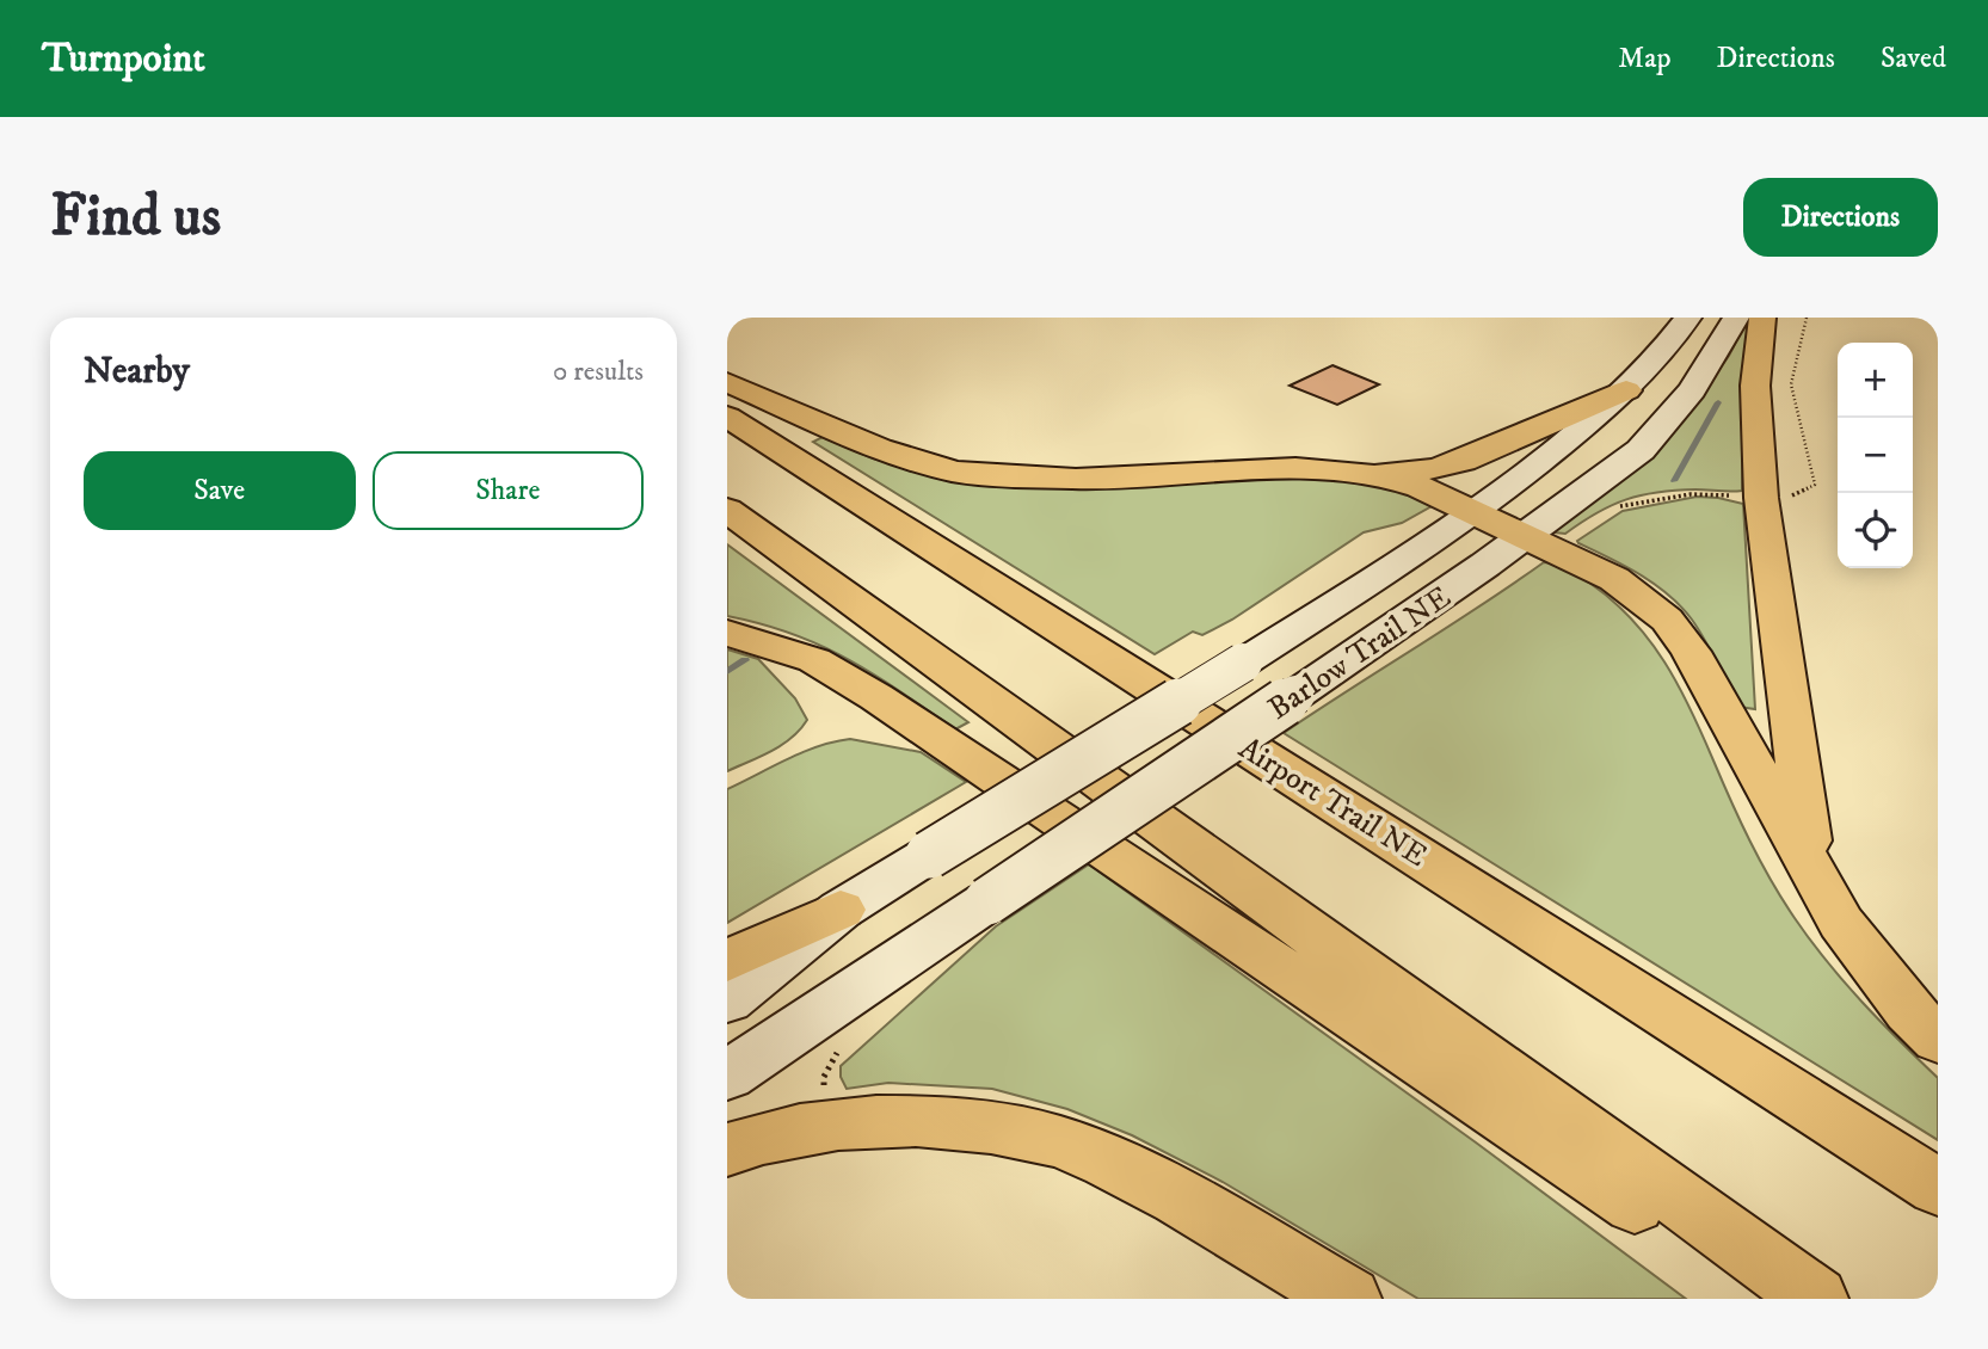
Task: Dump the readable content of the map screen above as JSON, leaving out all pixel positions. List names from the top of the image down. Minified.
{"streets":{"highway":["Airport Trail NE"],"main road":["Barlow Trail NE"]},"page":{"header":"Turnpoint","nav":["Map","Directions","Saved"],"buttons":["Directions",["Save","Share"]],"title":"Find us","heading":["Nearby","0 results"],"map_buttons":["+","−"]}}
